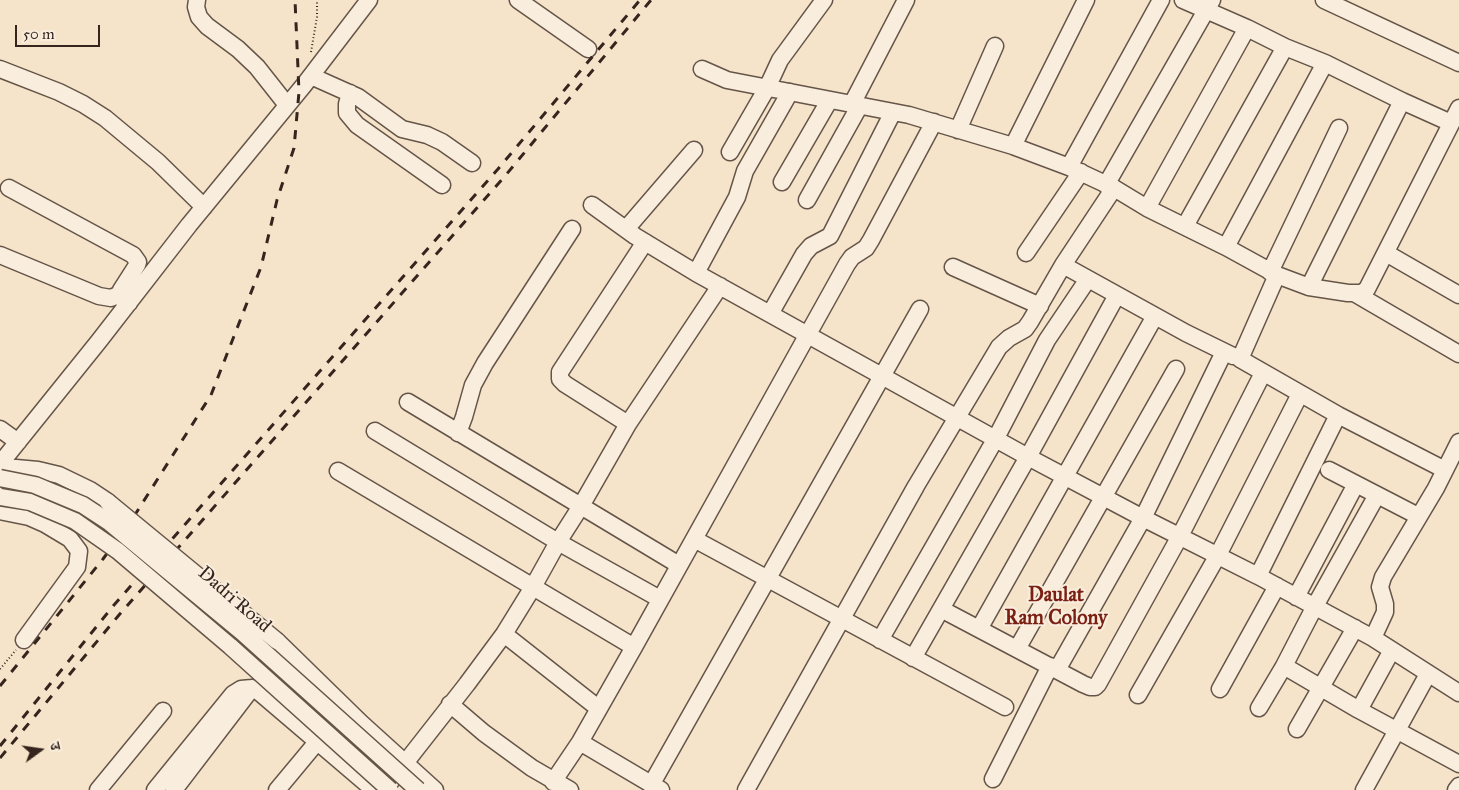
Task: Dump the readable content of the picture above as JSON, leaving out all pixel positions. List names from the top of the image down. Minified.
{"streets":{"street":["Dadri Road"]},"districts":["Daulat Ram Colony"],"scale_bar":"50 m","north":"right"}
